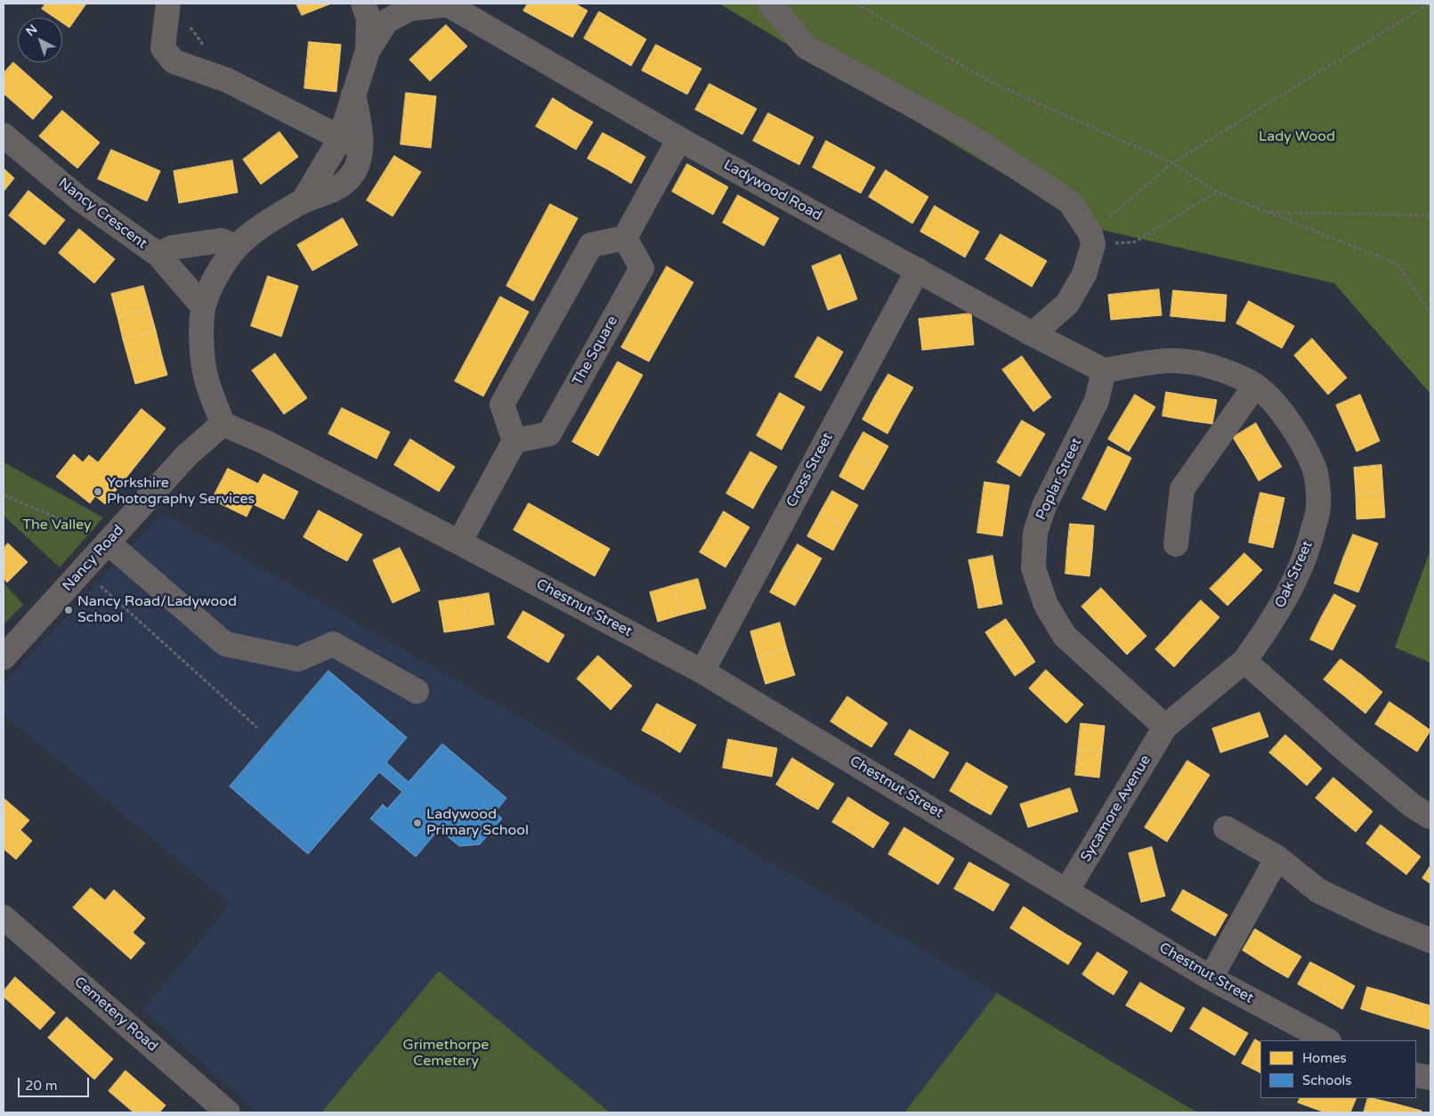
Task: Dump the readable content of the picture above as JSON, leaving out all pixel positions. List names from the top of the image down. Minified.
{"streets":{"street":["Ladywood Road","Nancy Crescent","The Square","Cross Street","Poplar Street","Nancy Road","Oak Street","Chestnut Street","Sycamore Avenue","Cemetery Road"]},"crossings":[["Ladywood Road","Cross Street"],["Ladywood Road","Poplar Street"],["Ladywood Road","Oak Street"],["Cross Street","Chestnut Street"],["Poplar Street","Oak Street"],["Poplar Street","Sycamore Avenue"],["Oak Street","Sycamore Avenue"],["Chestnut Street","Sycamore Avenue"]],"parks":["Lady Wood","The Valley","Grimethorpe Cemetery"],"places":["Yorkshire Photography Services","Nancy Road/Ladywood School","Ladywood Primary School"],"legend":["Homes","Schools"],"scale_bar":"20 m","north":"top left"}
